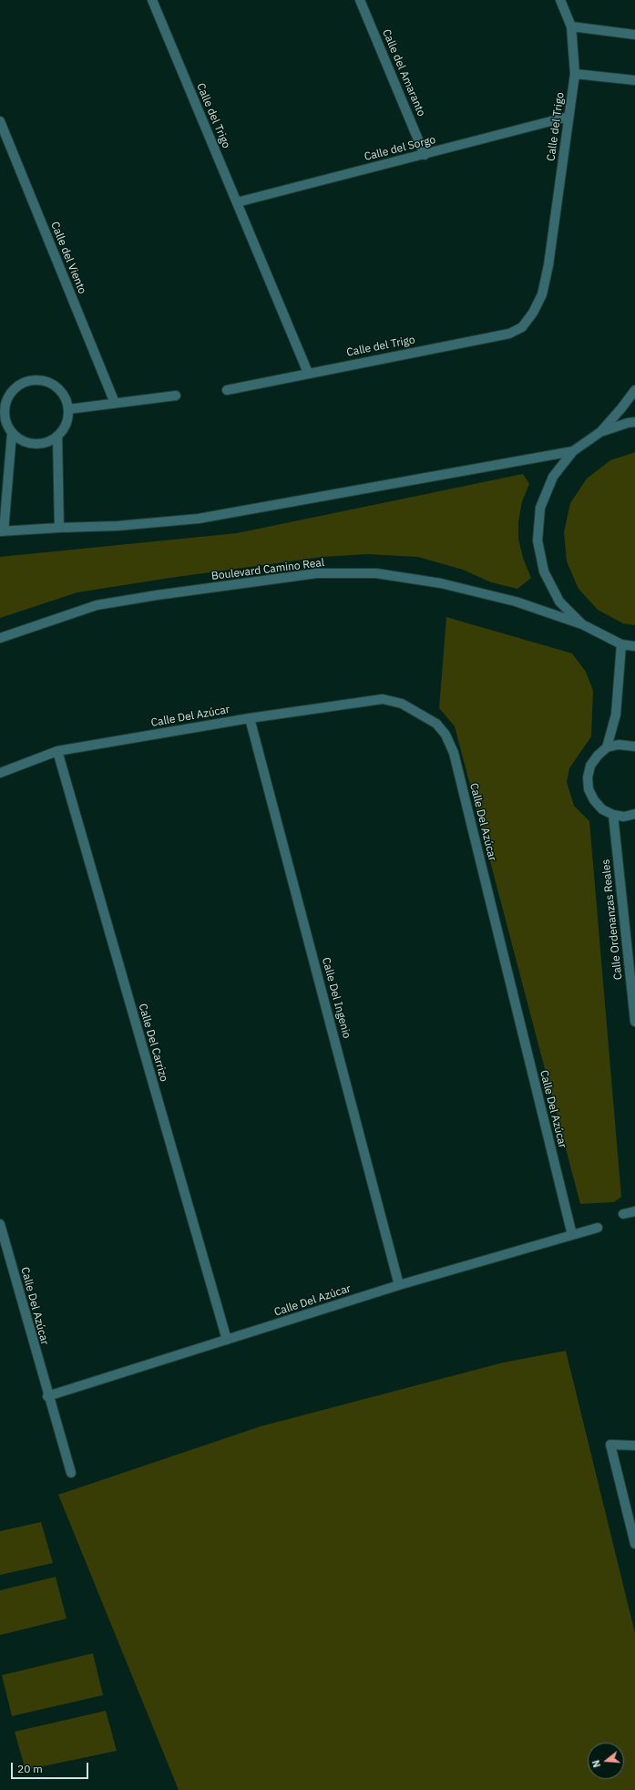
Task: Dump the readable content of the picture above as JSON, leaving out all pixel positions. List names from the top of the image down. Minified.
{"streets":{"street":["Calle del Amaranto","Calle del Trigo","Calle del Sorgo","Calle del Viento","Boulevard Camino Real","Calle Del Azúcar","Calle Ordenanzas Reales","Calle Del Ingenio","Calle Del Carrizo"]},"crossings":[["Calle del Amaranto","Calle del Sorgo"],["Calle del Trigo","Calle del Sorgo"],["Calle Del Azúcar","Calle Del Ingenio"],["Calle Del Azúcar","Calle Del Carrizo"]],"scale_bar":"20 m","north":"left"}
